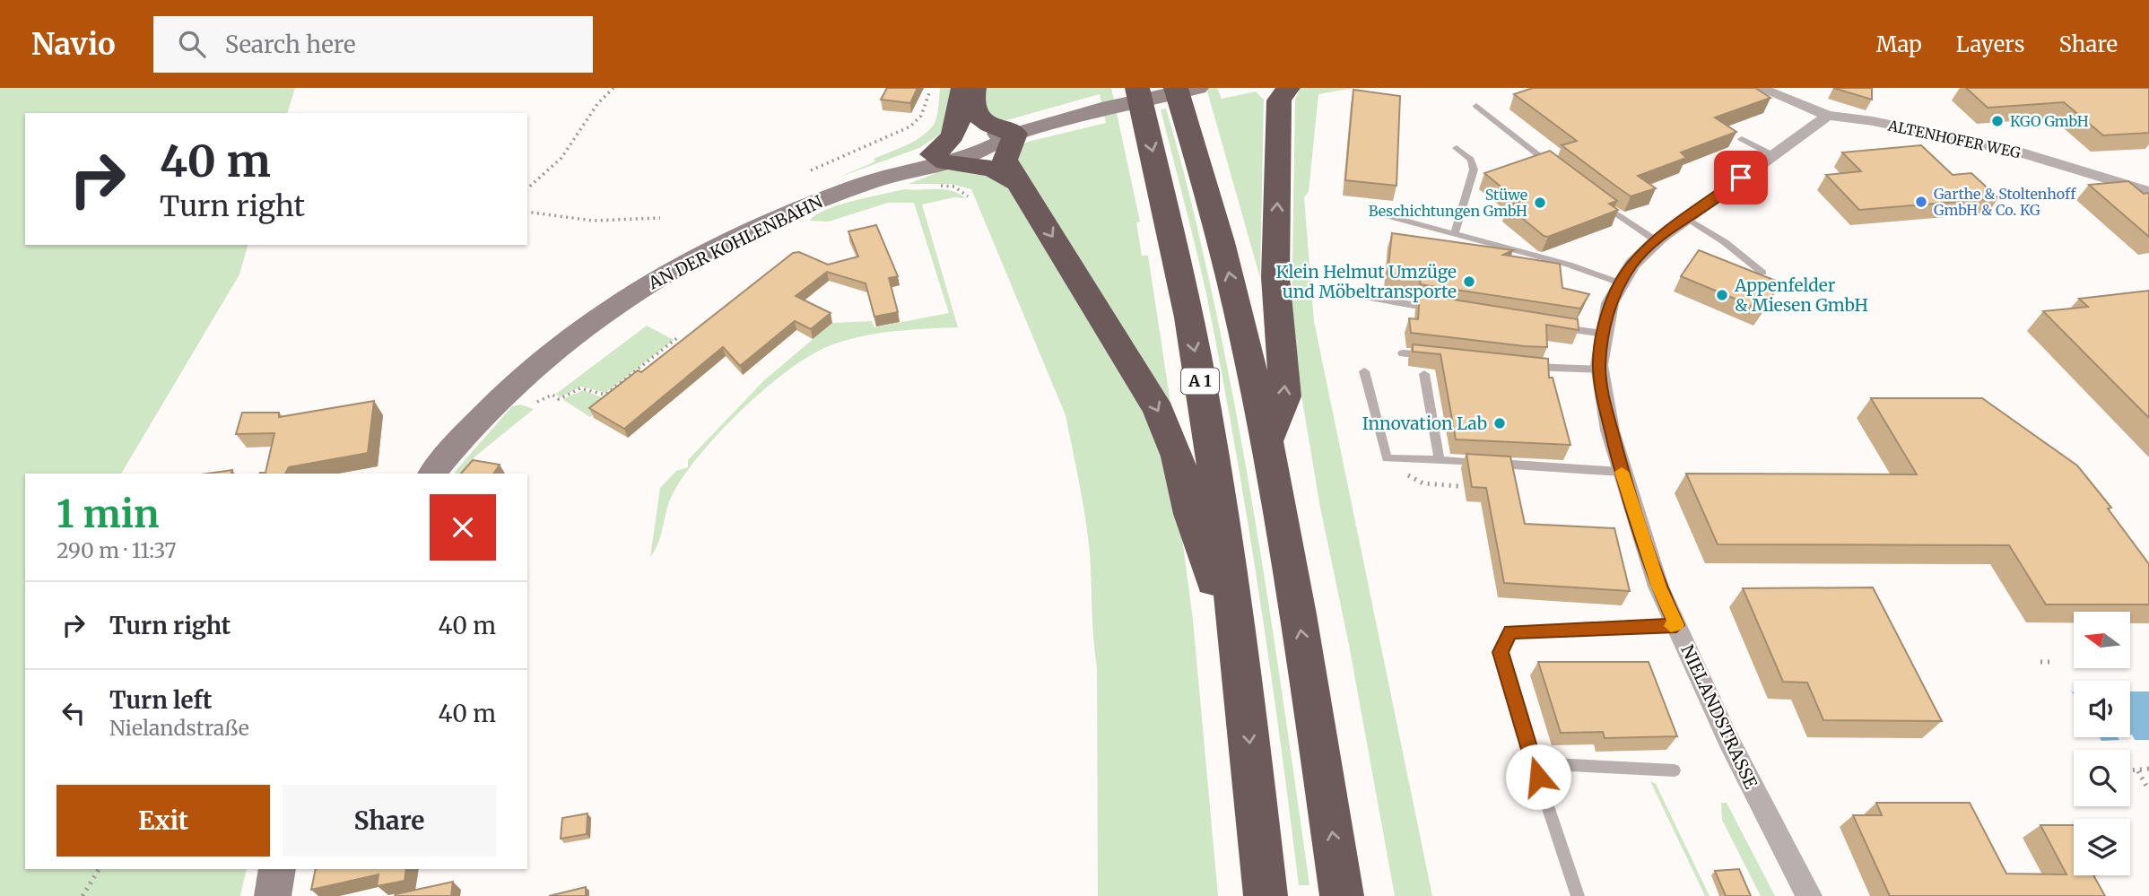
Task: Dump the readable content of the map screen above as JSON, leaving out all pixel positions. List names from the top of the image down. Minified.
{"streets":{"highway":["A 1"],"main road":["AN DER KOHLENBAHN"],"street":["ALTENHOFER WEG","NIELANDSTRASSE"]},"crossings":[["ALTENHOFER WEG","NIELANDSTRASSE"]],"places":["KGO GmbH","Garthe & Stoltenhoff GmbH & Co. KG","Stüwe Beschichtungen GmbH","Klein Helmut Umzüge und Möbeltransporte","Appenfelder & Miesen GmbH","Innovation Lab"],"north":"left","page":{"header":"Navio","search":"Search here","nav":["Map","Layers","Share"],"turn":["40 m","Turn right"],"heading":["1 min","290 m · 11:37"],"list":[{"name":"Turn right","value":"40 m"},{"name":"Turn left","note":"Nielandstraße","value":"40 m"}],"buttons":["Exit","Share"]}}
